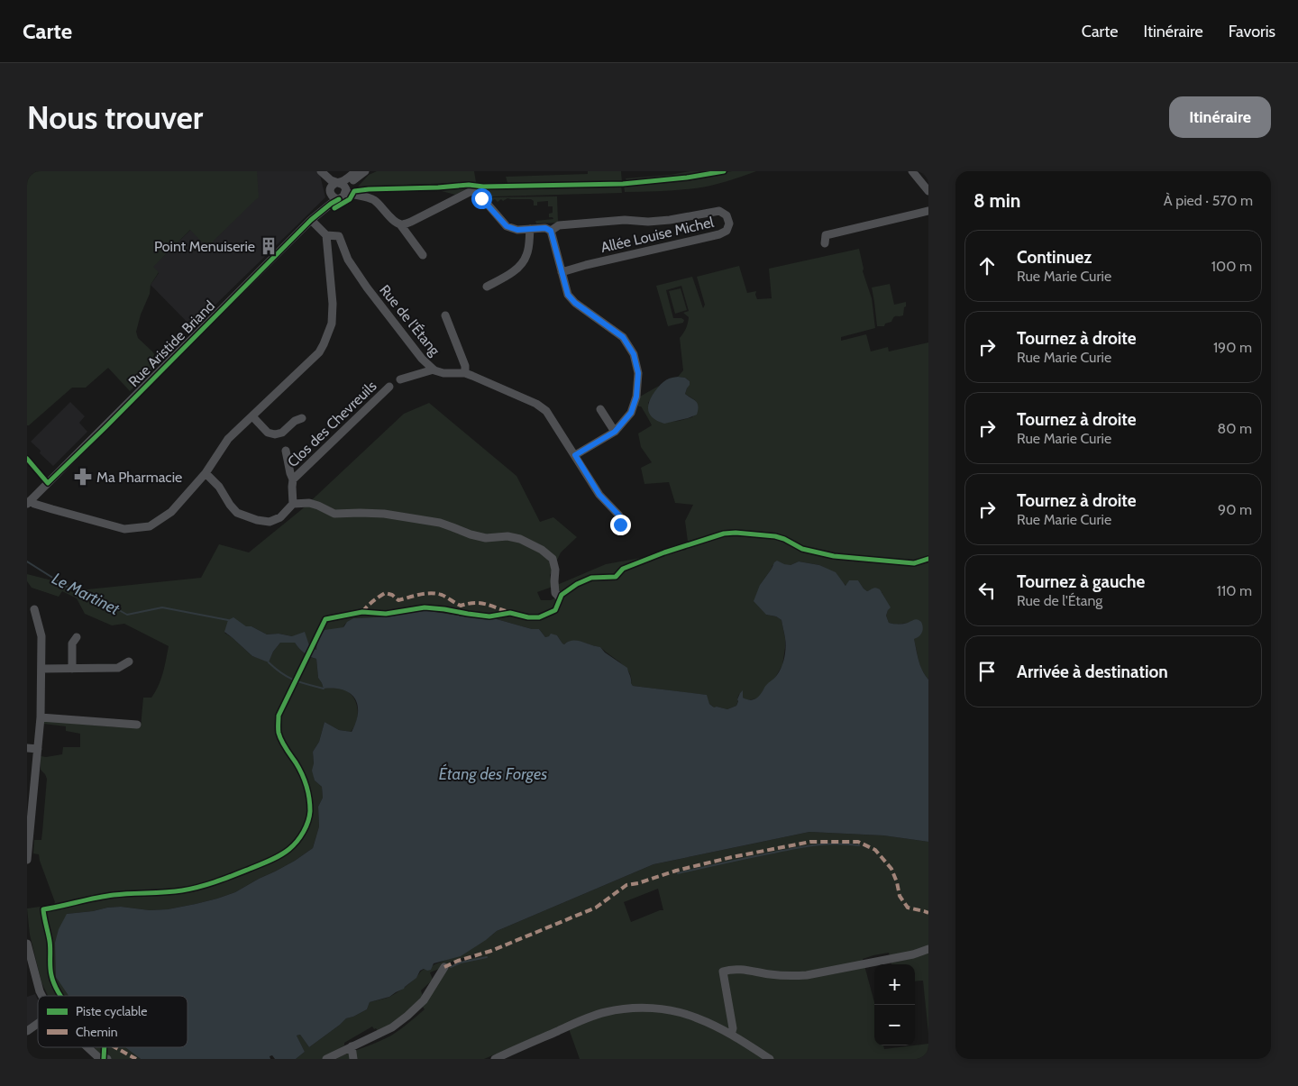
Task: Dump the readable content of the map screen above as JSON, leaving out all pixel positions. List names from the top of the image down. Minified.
{"streets":{"street":["Allée Louise Michel","Rue de l'Étang","Rue Aristide Briand","Clos des Chevreuils"]},"water":["Le Martinet","Étang des Forges"],"places":{"building":["Point Menuiserie"],"pharmacy":["Ma Pharmacie"]},"legend":["Piste cyclable","Chemin"],"page":{"header":"Carte","nav":["Carte","Itinéraire","Favoris"],"buttons":"Itinéraire","title":"Nous trouver","heading":["8 min","À pied · 570 m"],"list":[["Continuez","Rue Marie Curie","100 m"],["Tournez à droite","Rue Marie Curie","190 m"],["Tournez à droite","Rue Marie Curie","80 m"],["Tournez à droite","Rue Marie Curie","90 m"],["Tournez à gauche","Rue de l'Étang","110 m"],"Arrivée à destination"],"map_buttons":["+","−"]}}
